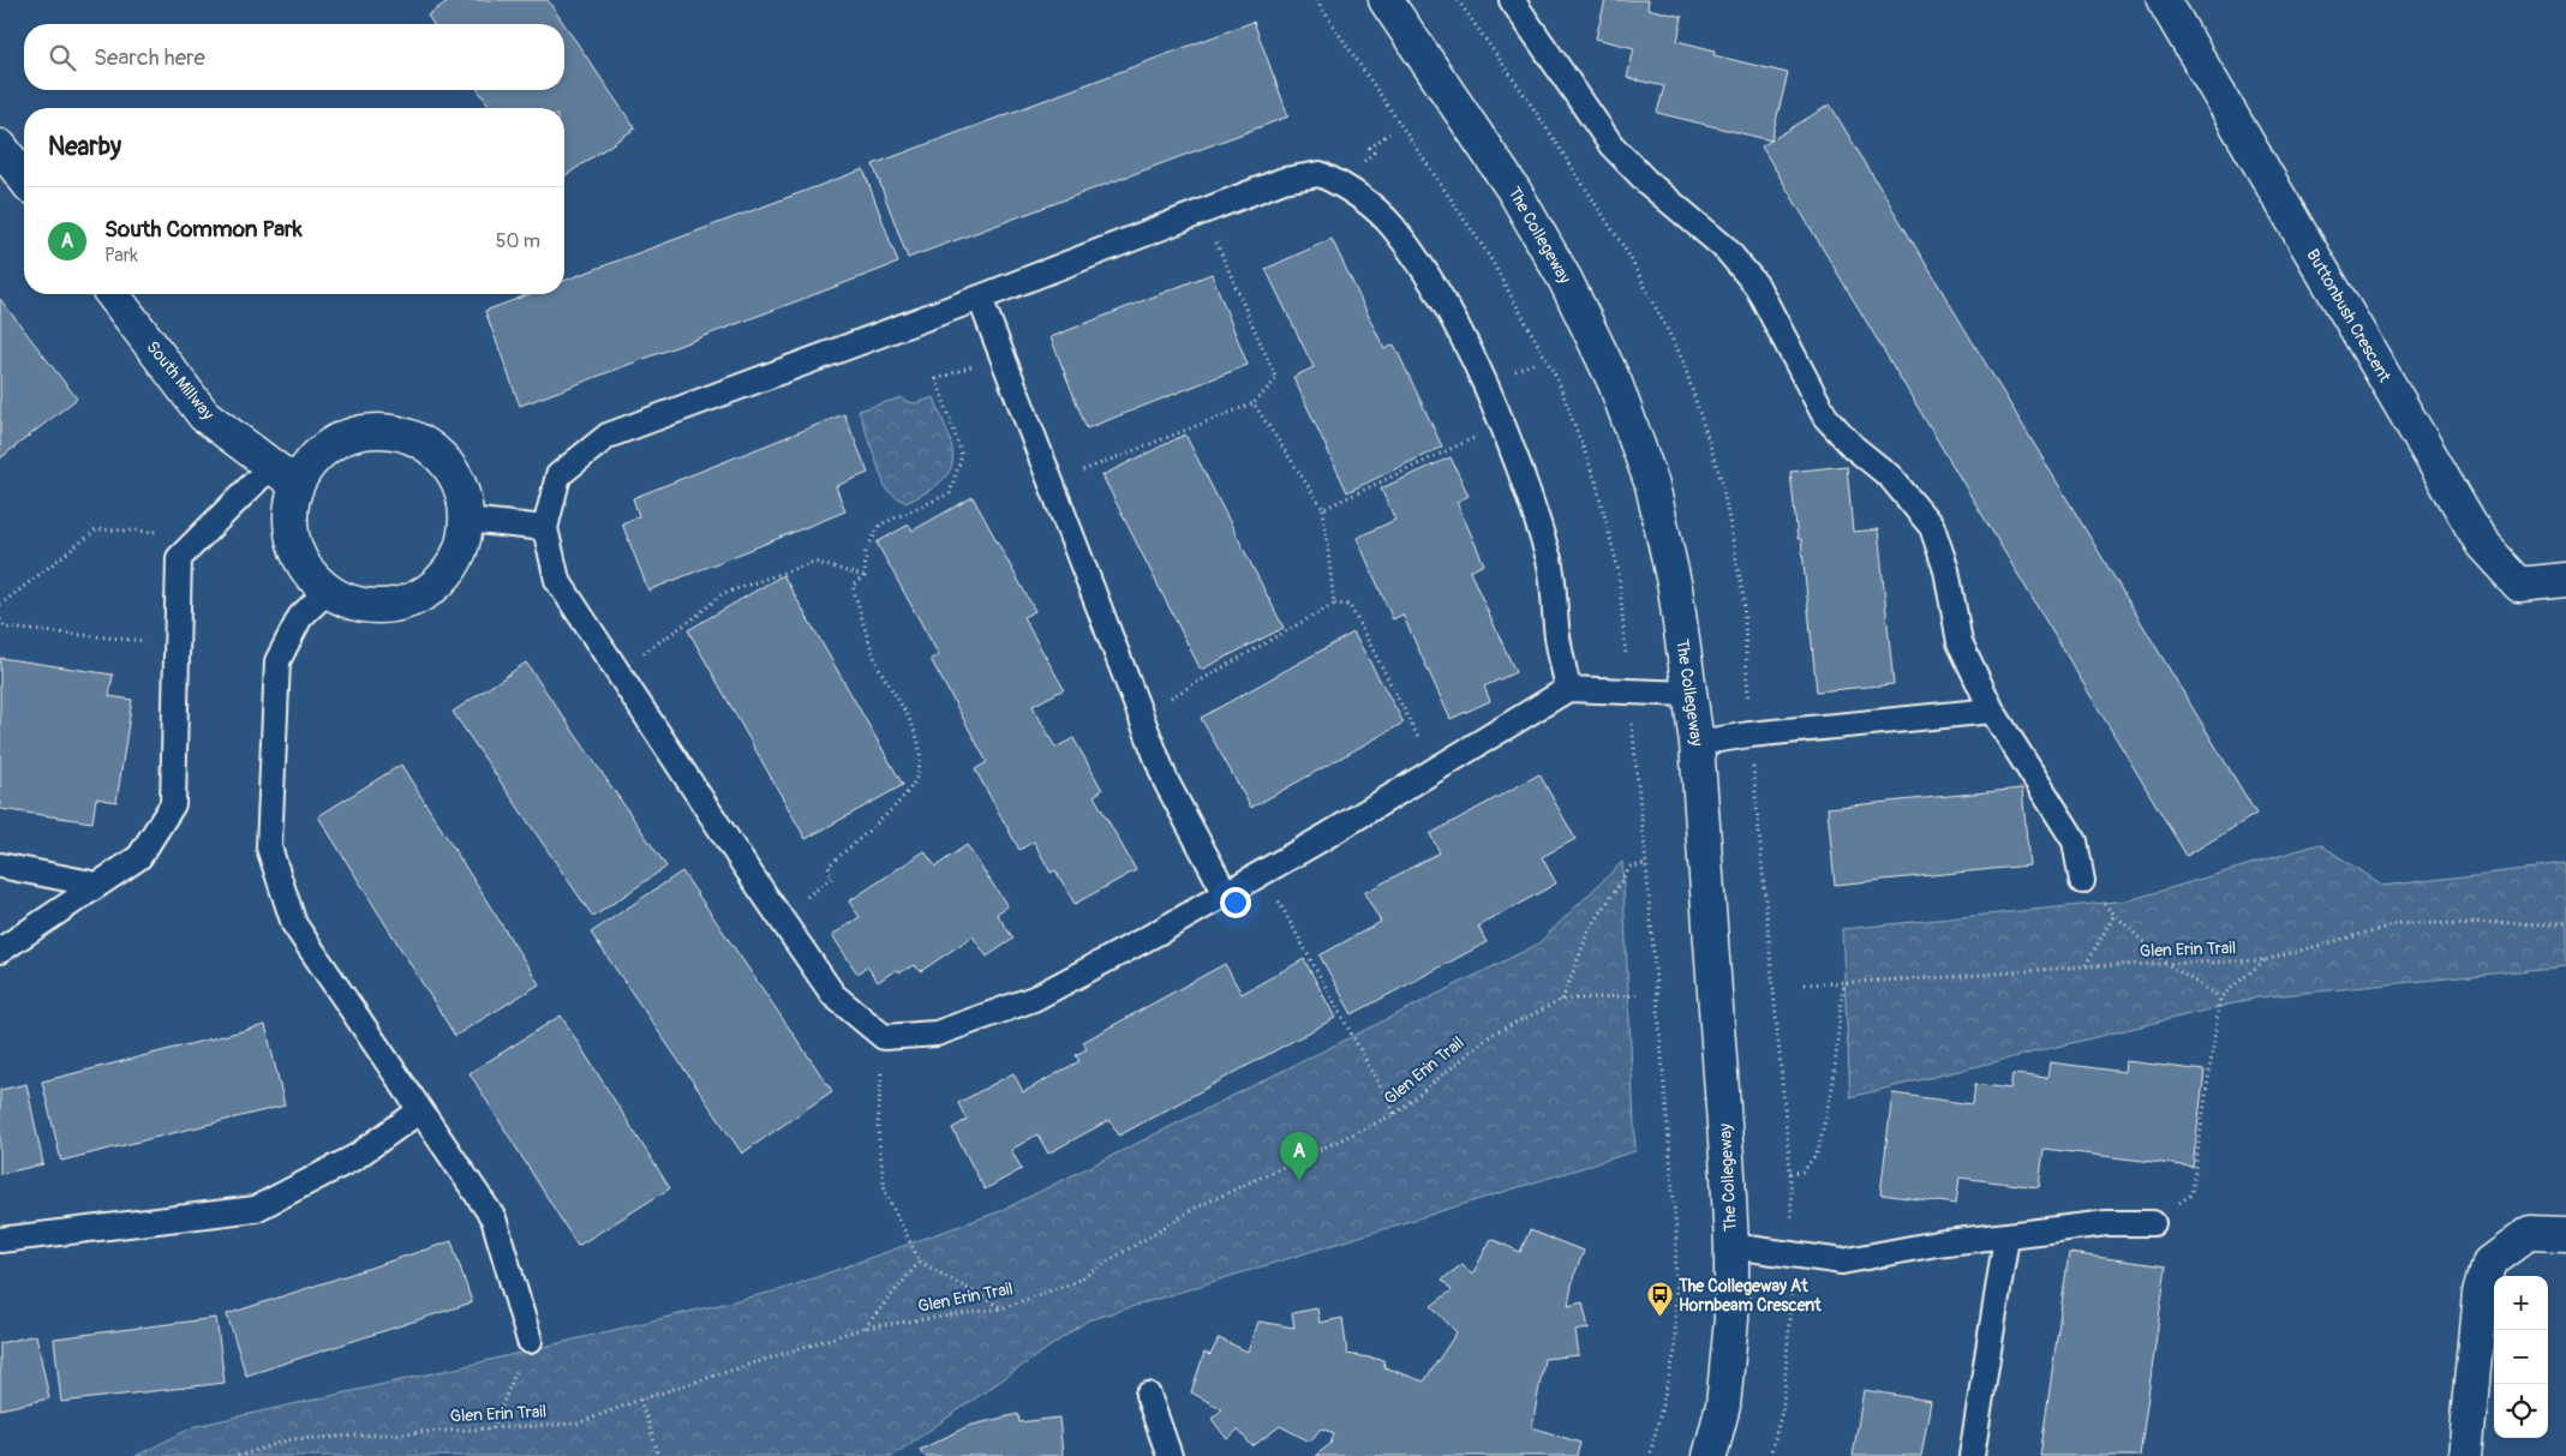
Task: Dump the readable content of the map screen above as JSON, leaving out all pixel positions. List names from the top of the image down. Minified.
{"streets":{"street":["The Collegeway","Buttonbush Crescent","South Millway"],"path":["Glen Erin Trail"]},"places":{"bus stop":["The Collegeway At Hornbeam Crescent"]},"page":{"search":"Search here","heading":"Nearby","list":[{"mark":"A","name":"South Common Park","note":"Park","value":"50 m"}],"pins":"A","map_buttons":["+","−"]}}
